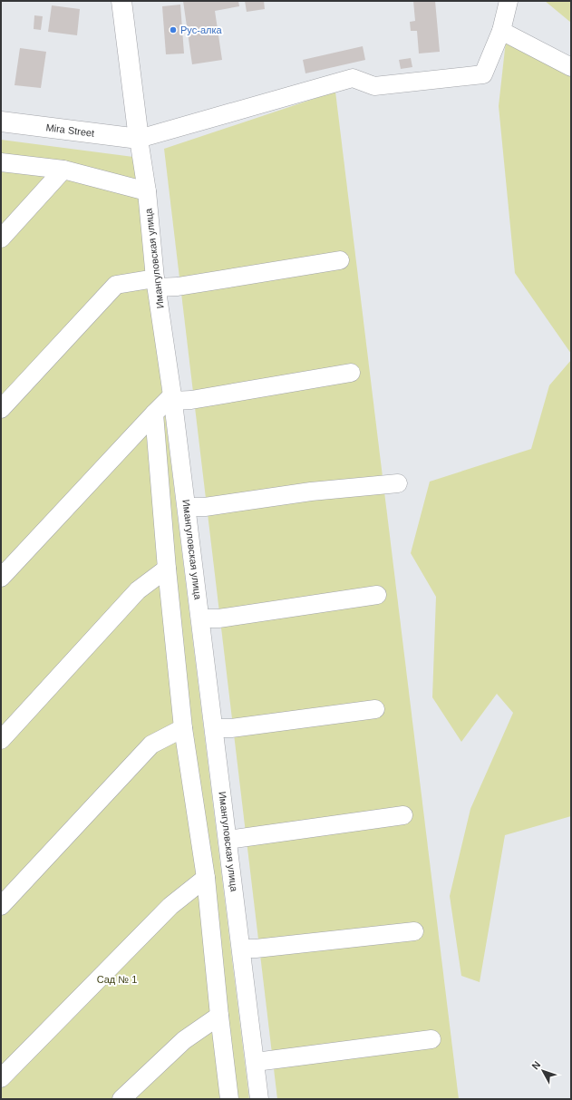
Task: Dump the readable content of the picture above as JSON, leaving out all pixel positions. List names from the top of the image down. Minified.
{"streets":{"main road":["Mira Street","Имангуловская улица"]},"crossings":[["Mira Street","Имангуловская улица"]],"parks":["Сад № 1"],"places":["Рус-алка"],"north":"top left"}
